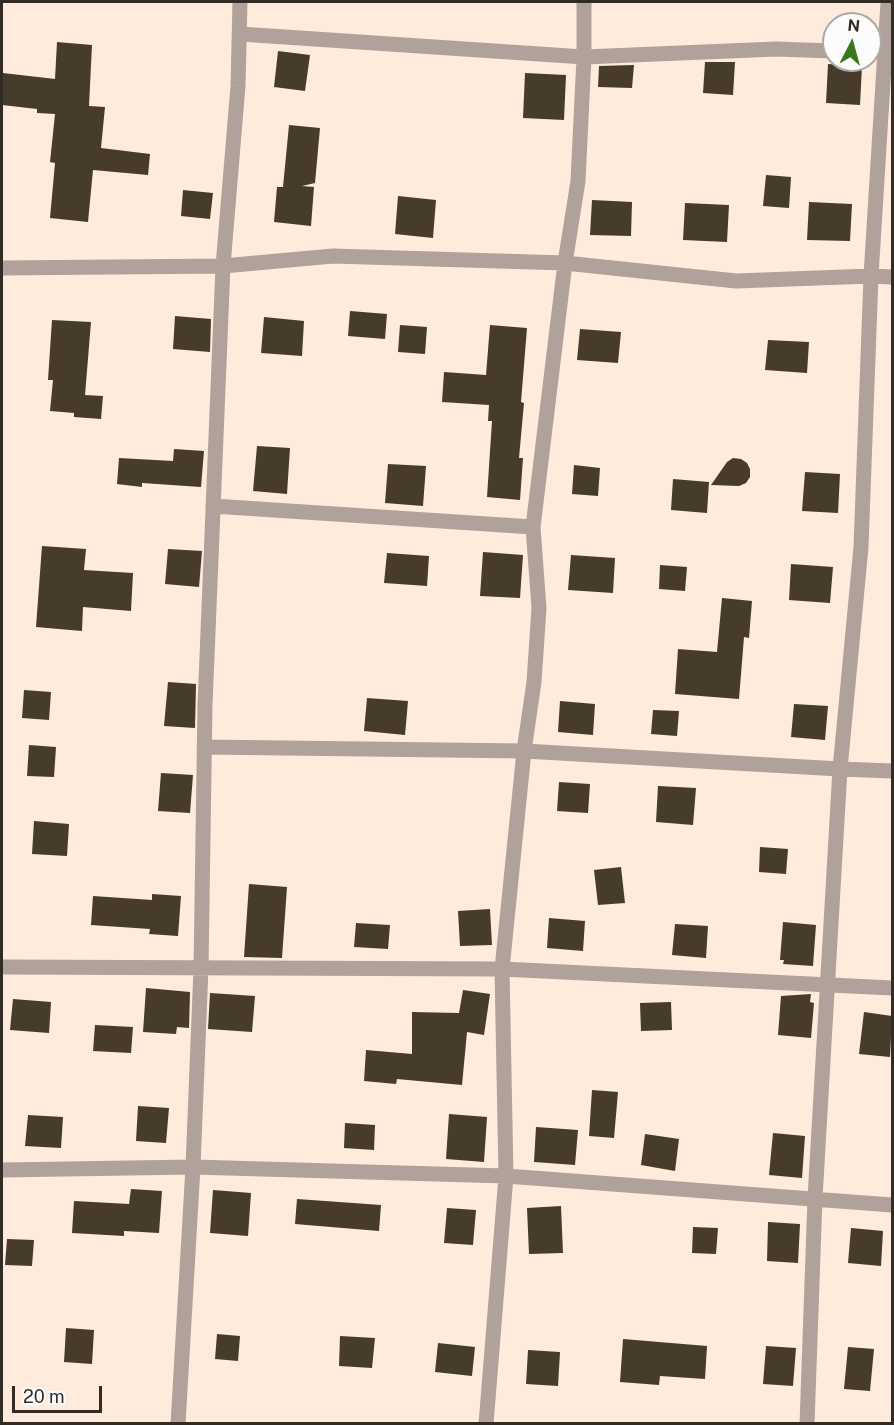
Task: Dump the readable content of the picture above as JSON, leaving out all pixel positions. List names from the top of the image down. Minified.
{"scale_bar":"20 m","north":"top"}
